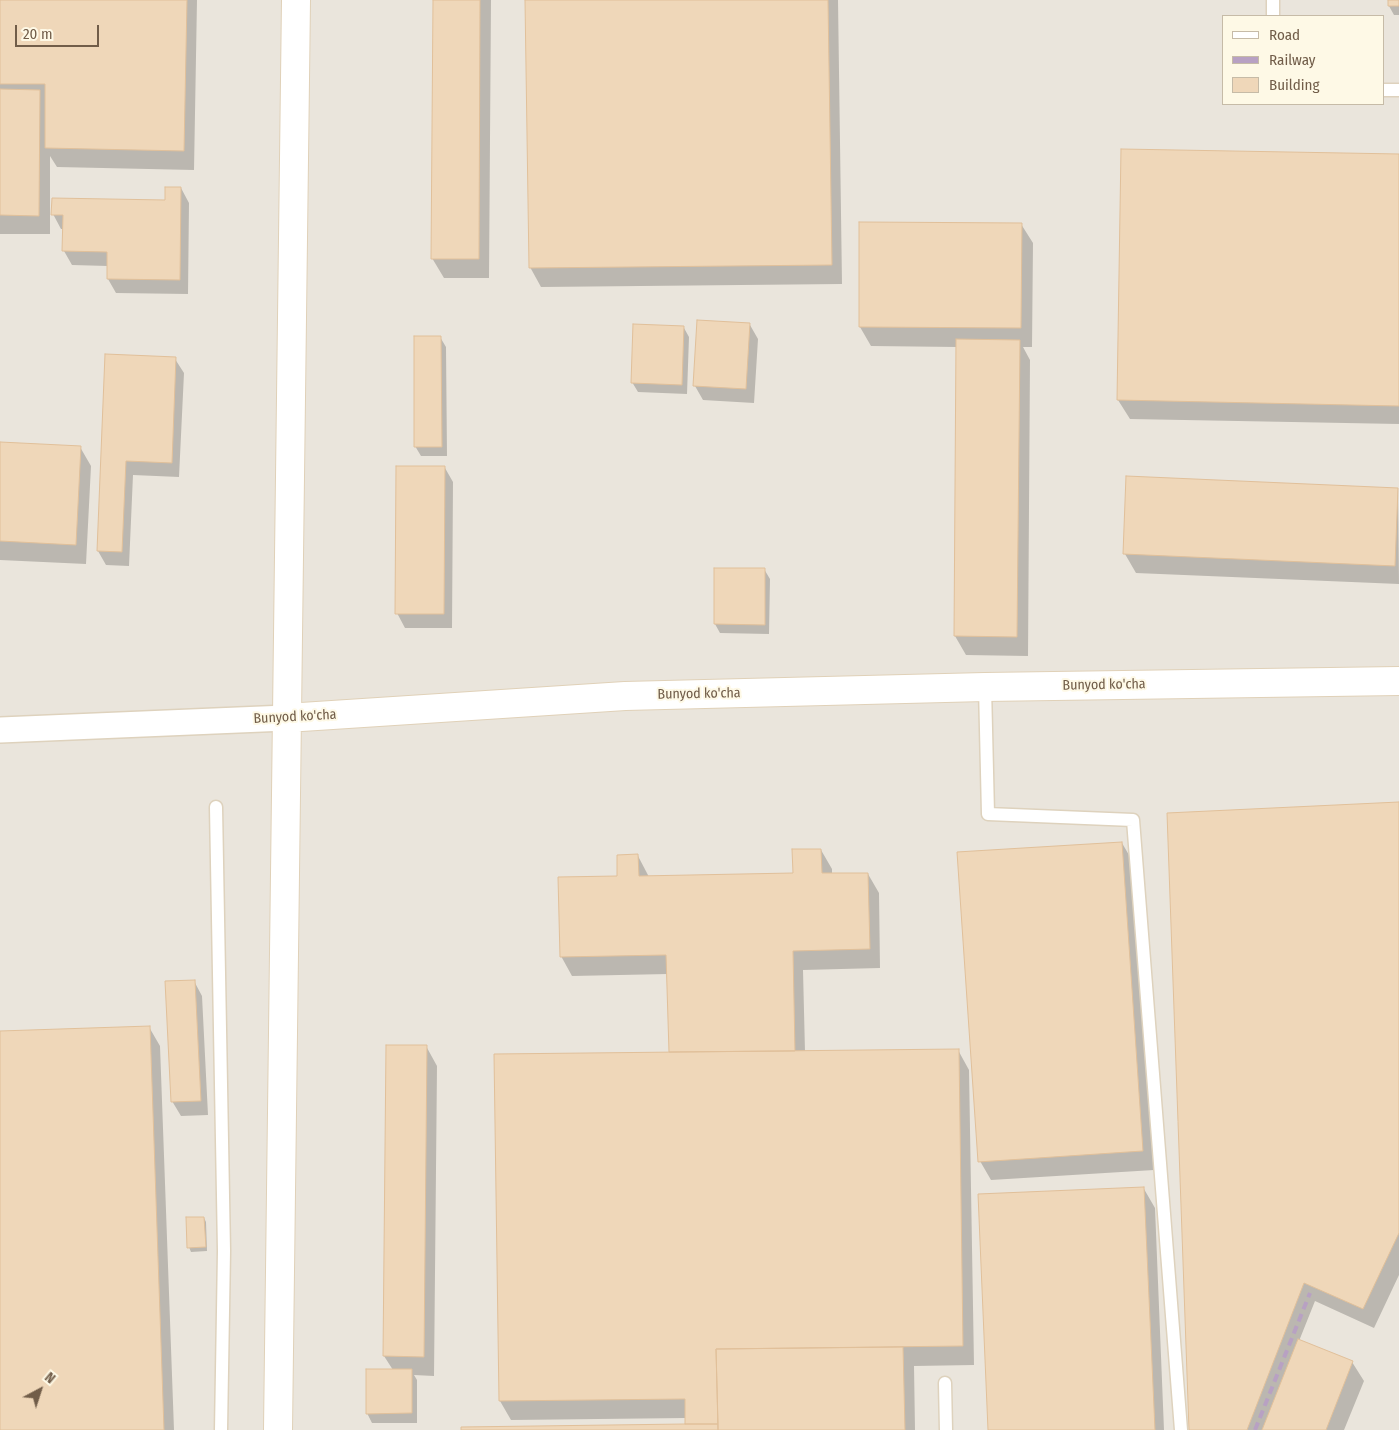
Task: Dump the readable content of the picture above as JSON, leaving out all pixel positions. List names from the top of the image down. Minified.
{"streets":{"street":["Bunyod ko'cha"]},"legend":["Road","Railway","Building"],"scale_bar":"20 m","north":"top right"}
